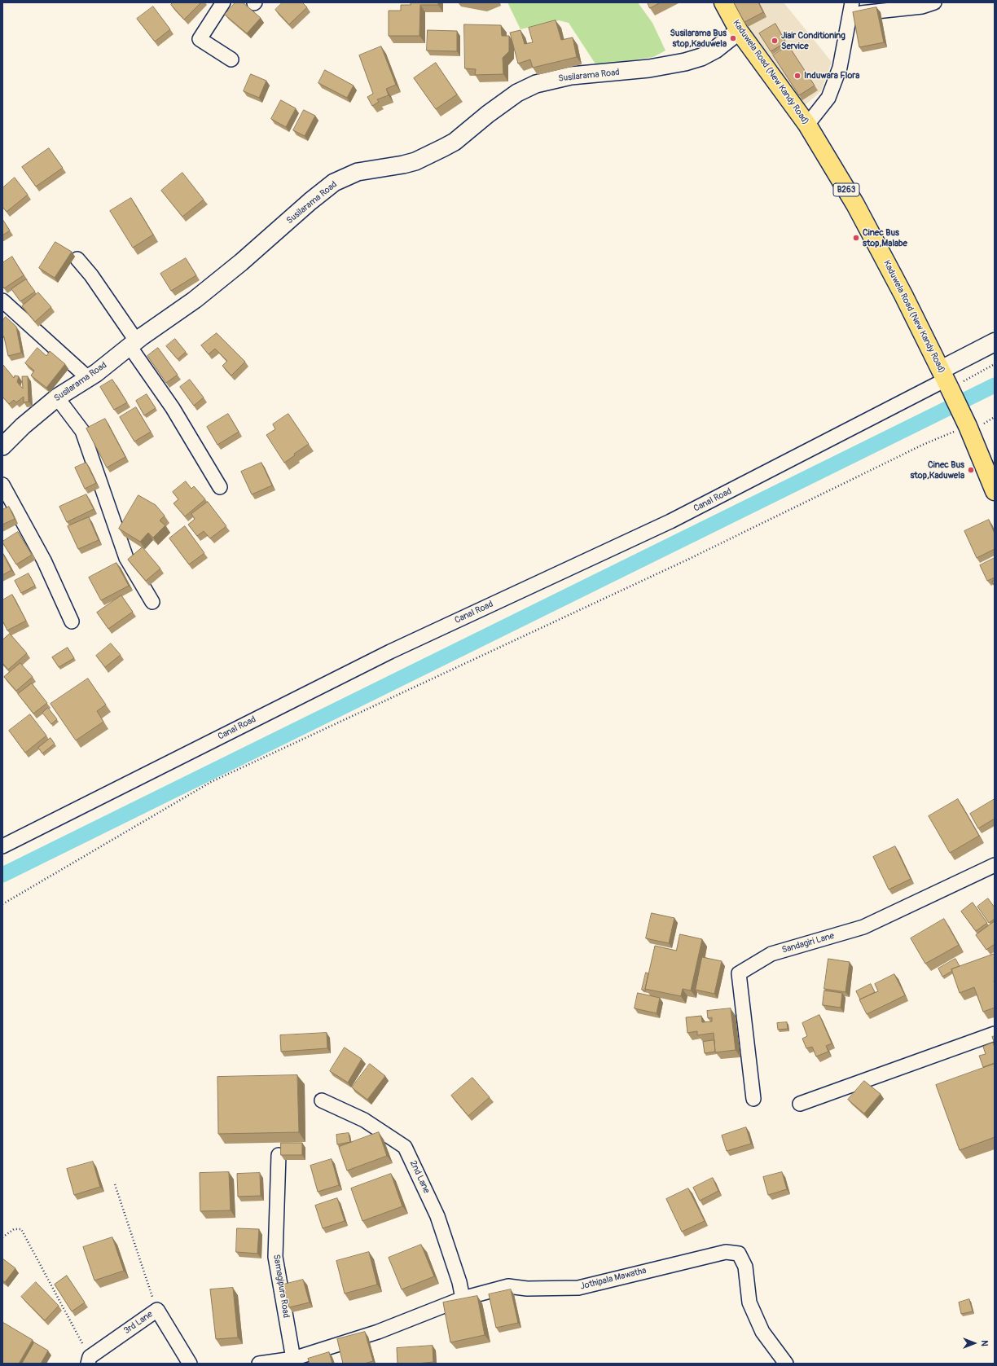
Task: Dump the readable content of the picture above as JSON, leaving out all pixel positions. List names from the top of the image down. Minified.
{"streets":{"main road":["Kaduwela Road (New Kandy Road)","B263"],"street":["Susilarama Road","Canal Road","Sandagiri Lane","2nd Lane","Jothipala Mawatha","Samagipura Road","3rd Lane"]},"crossings":[["Kaduwela Road (New Kandy Road)","Susilarama Road"],["Kaduwela Road (New Kandy Road)","Canal Road"],["2nd Lane","Jothipala Mawatha"],["Jothipala Mawatha","Samagipura Road"]],"places":["Susilarama Bus stop,Kaduwela","Jiair Conditioning Service","Induwara Flora","Cinec Bus stop,Malabe","Cinec Bus stop,Kaduwela"],"north":"right"}
